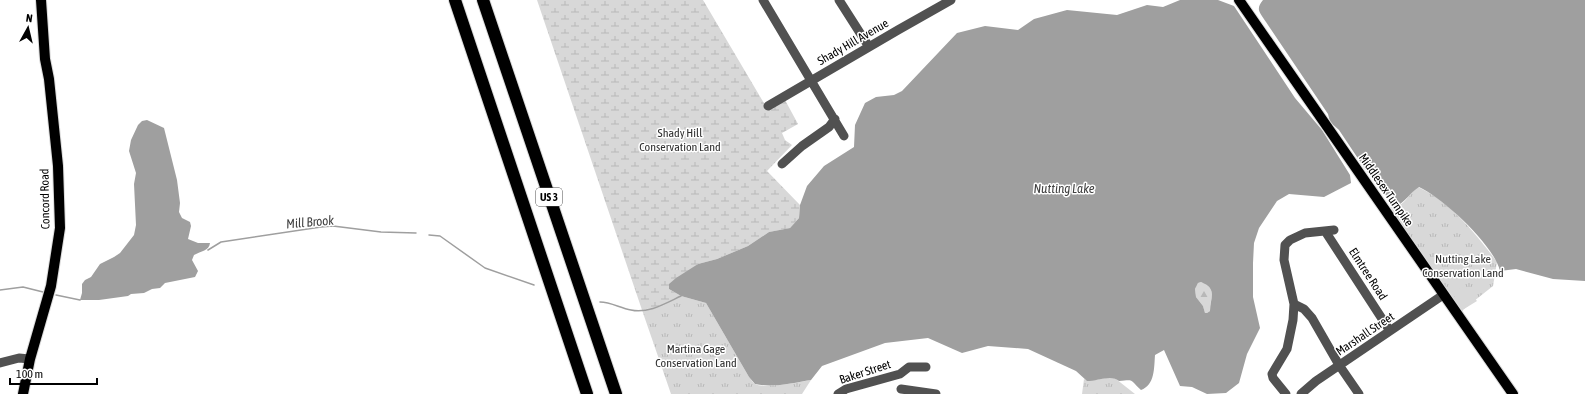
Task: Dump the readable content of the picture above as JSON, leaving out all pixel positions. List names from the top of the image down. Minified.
{"streets":{"highway":["US 3"],"main road":["Middlesex Turnpike","Concord Road"],"street":["Shady Hill Avenue","Elmtree Road","Marshall Street","Baker Street"]},"crossings":[["Middlesex Turnpike","Marshall Street"],["Elmtree Road","Marshall Street"]],"water":["Nutting Lake","Mill Brook"],"parks":["Shady Hill Conservation Land","Nutting Lake Conservation Land","Martina Gage Conservation Land"],"scale_bar":"100 m","north":"top"}
